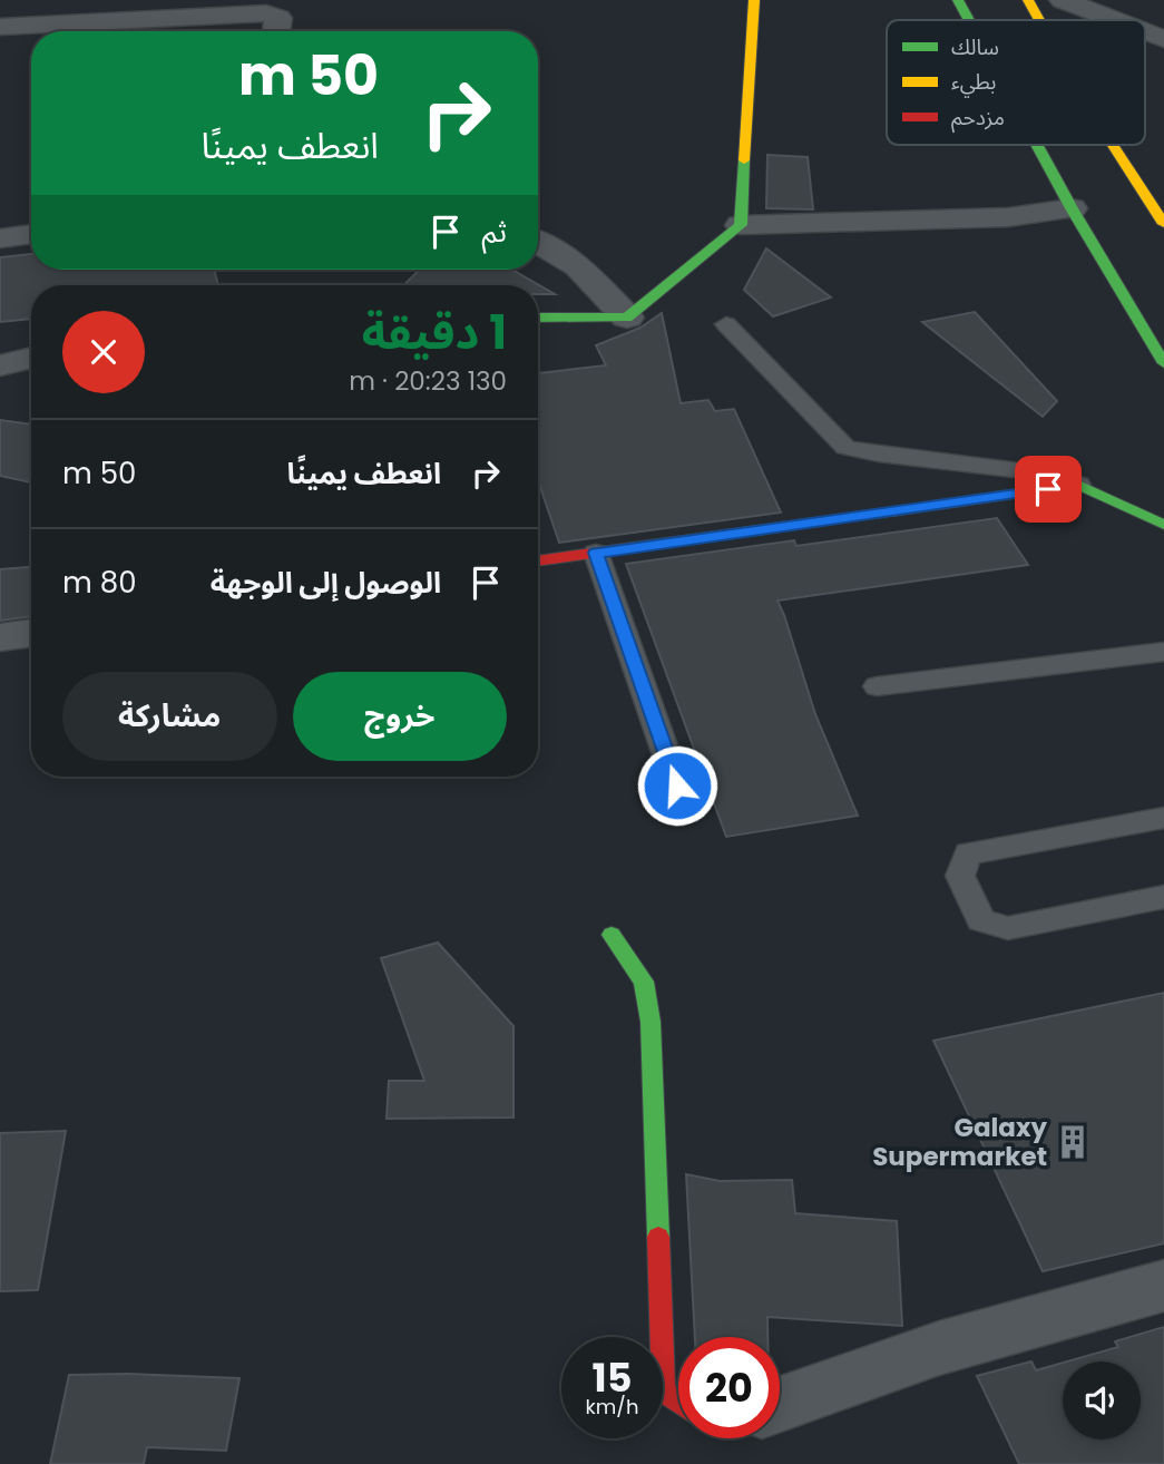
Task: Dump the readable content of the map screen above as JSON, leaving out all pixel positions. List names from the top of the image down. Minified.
{"places":{"building":["Galaxy Supermarket"]},"legend":["سالك","بطيء","مزدحم"],"page":{"turn":["50 m","انعطف يمينًا"],"then":"ثم","heading":["1 دقيقة","130 m · 20:23"],"list":[{"name":"انعطف يمينًا","value":"50 m"},{"name":"الوصول إلى الوجهة","value":"80 m"}],"buttons":["خروج","مشاركة"],"speed":"15 km/h","limit":"20"}}
